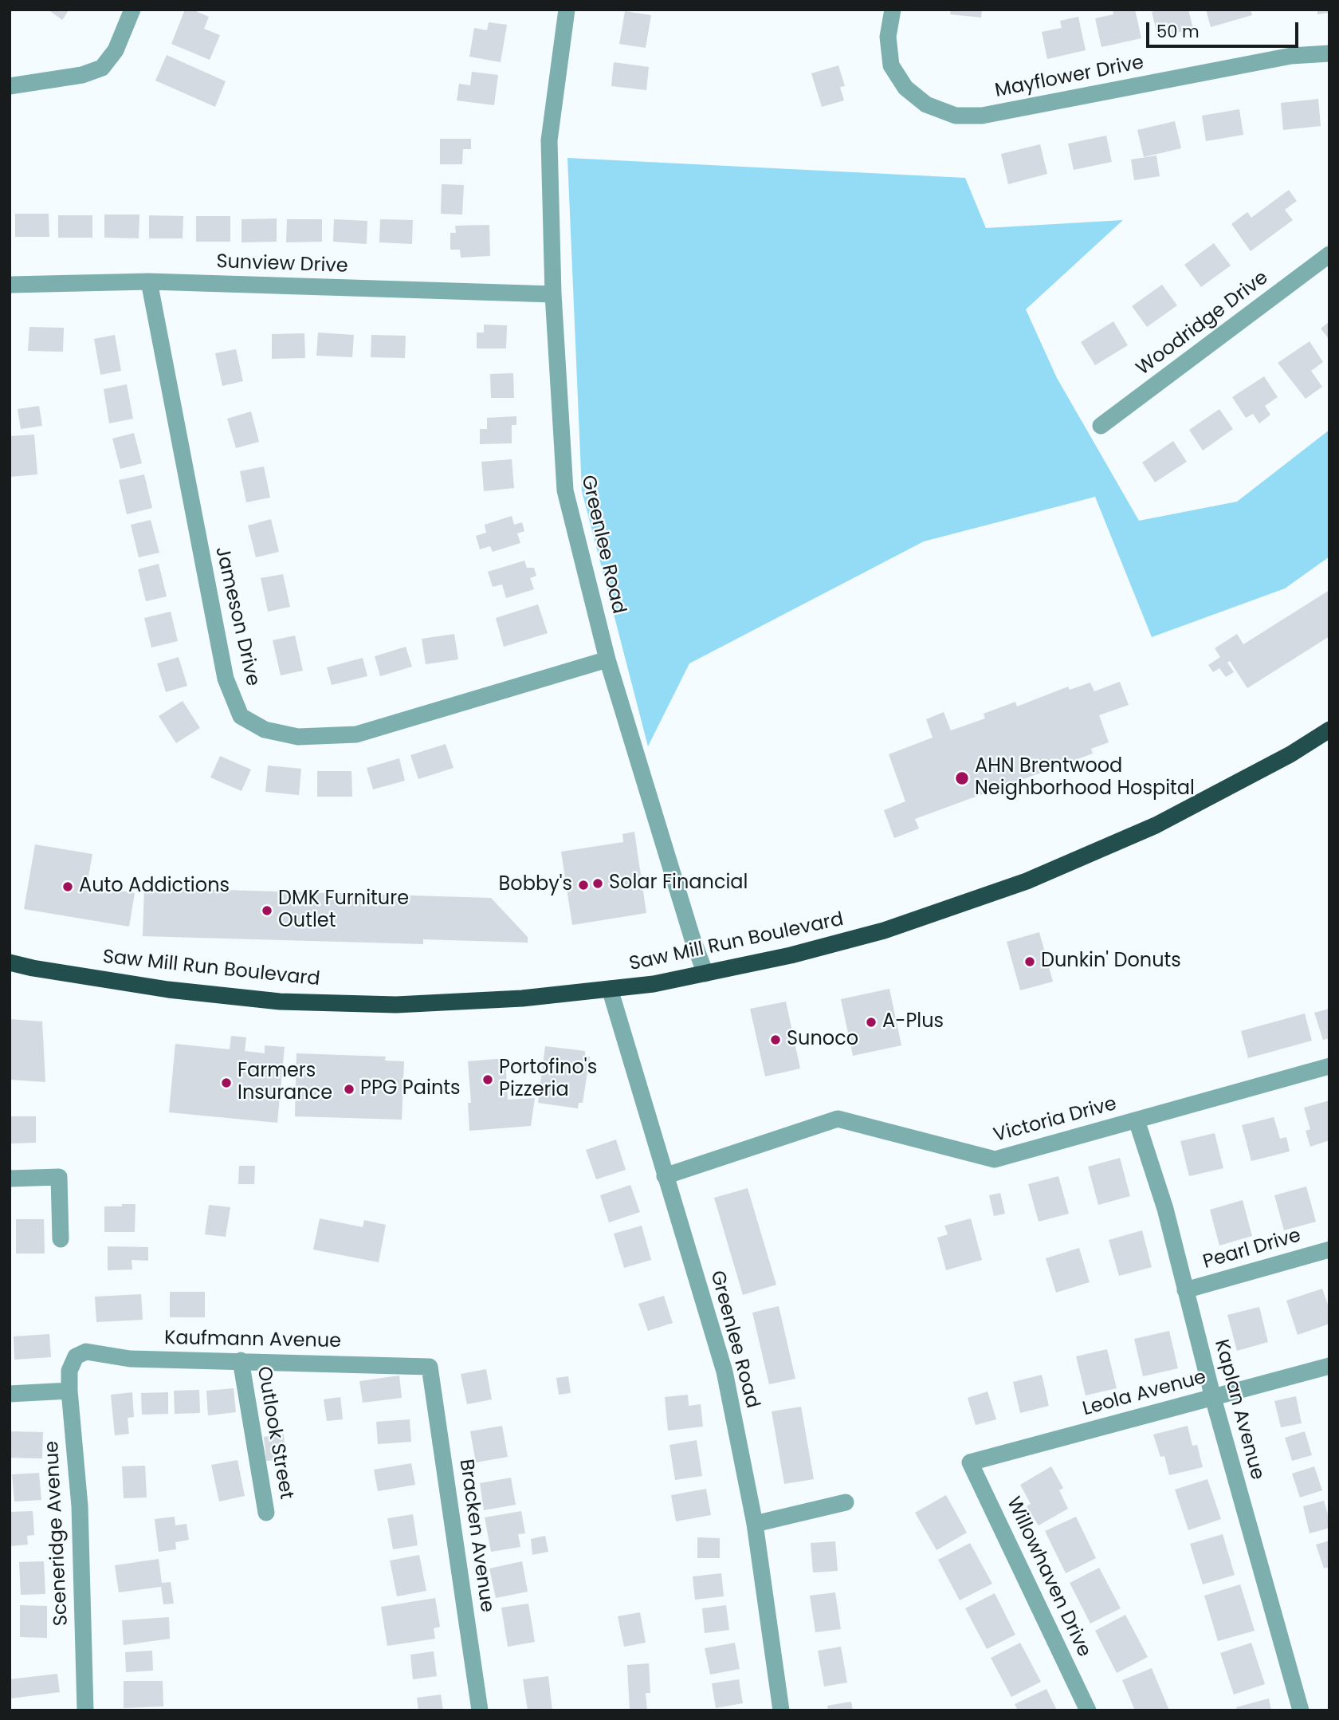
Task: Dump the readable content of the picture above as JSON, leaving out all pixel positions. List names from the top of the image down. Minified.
{"streets":{"highway":["Saw Mill Run Boulevard"],"street":["Mayflower Drive","Sunview Drive","Woodridge Drive","Greenlee Road","Jameson Drive","Victoria Drive","Pearl Drive","Kaufmann Avenue","Leola Avenue","Kaplan Avenue","Outlook Street","Sceneridge Avenue","Bracken Avenue","Willowhaven Drive"]},"crossings":[["Sunview Drive","Greenlee Road"],["Sunview Drive","Jameson Drive"],["Greenlee Road","Jameson Drive"],["Greenlee Road","Saw Mill Run Boulevard"],["Greenlee Road","Victoria Drive"],["Victoria Drive","Kaplan Avenue"],["Pearl Drive","Kaplan Avenue"],["Kaufmann Avenue","Outlook Street"],["Kaufmann Avenue","Sceneridge Avenue"],["Kaufmann Avenue","Bracken Avenue"],["Leola Avenue","Kaplan Avenue"],["Leola Avenue","Willowhaven Drive"]],"places":["AHN Brentwood Neighborhood Hospital","Solar Financial","Bobby's","Auto Addictions","DMK Furniture Outlet","Dunkin' Donuts","A-Plus","Sunoco","Portofino's Pizzeria","Farmers Insurance","PPG Paints"],"scale_bar":"50 m"}
